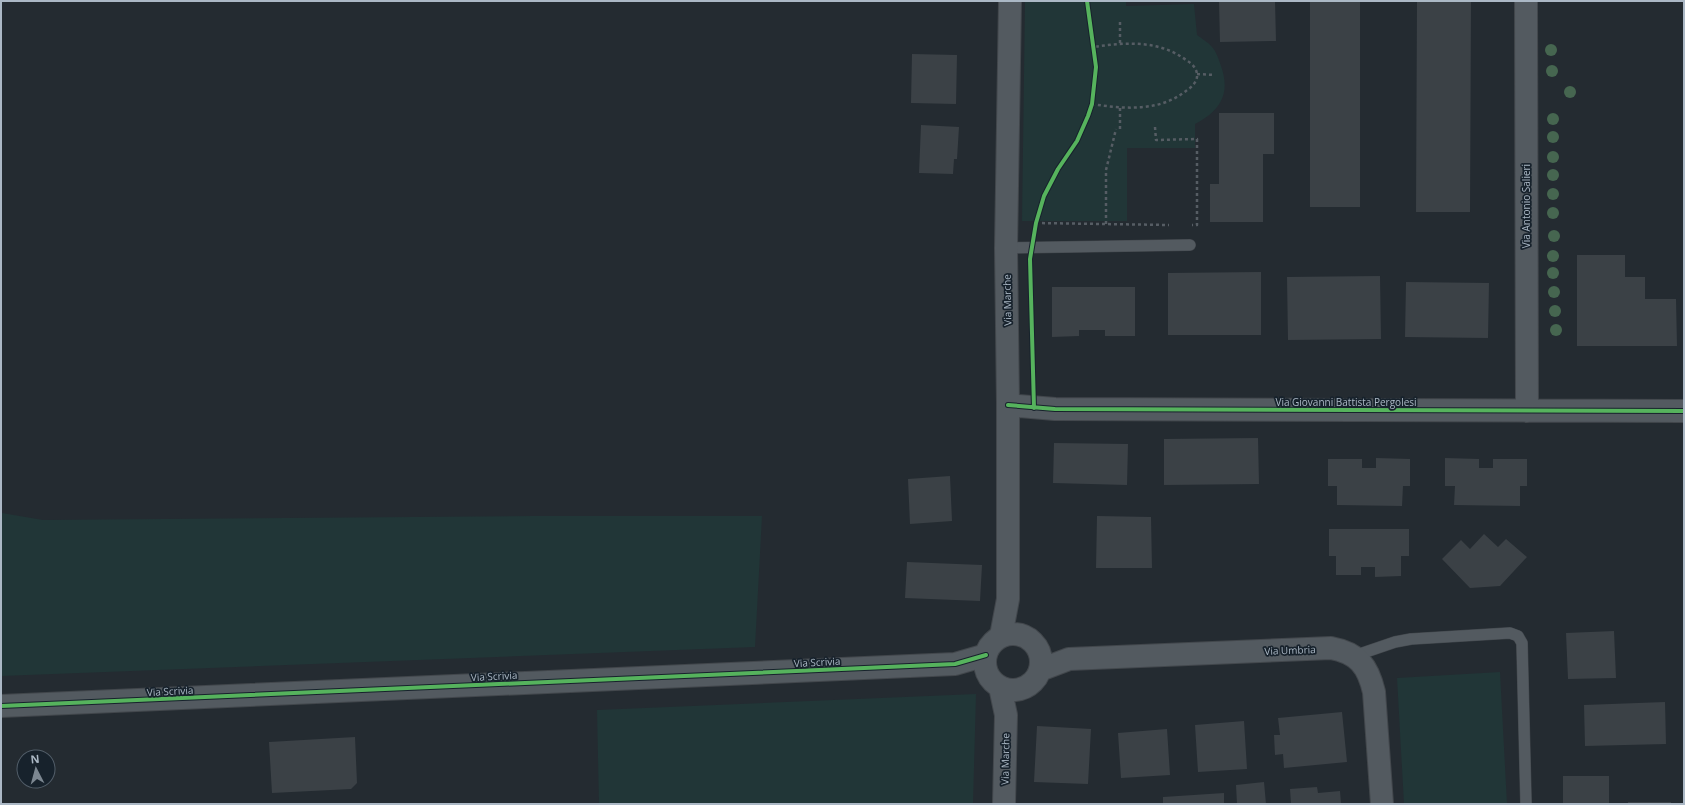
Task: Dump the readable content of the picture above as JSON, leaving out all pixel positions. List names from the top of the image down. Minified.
{"streets":{"street":["Via Antonio Salieri","Via Marche","Via Giovanni Battista Pergolesi","Via Umbria","Via Scrivia"]},"crossings":[["Via Antonio Salieri","Via Giovanni Battista Pergolesi"],["Via Marche","Via Giovanni Battista Pergolesi"],["Via Marche","Via Umbria"],["Via Marche","Via Scrivia"],["Via Umbria","Via Scrivia"]],"north":"top"}
